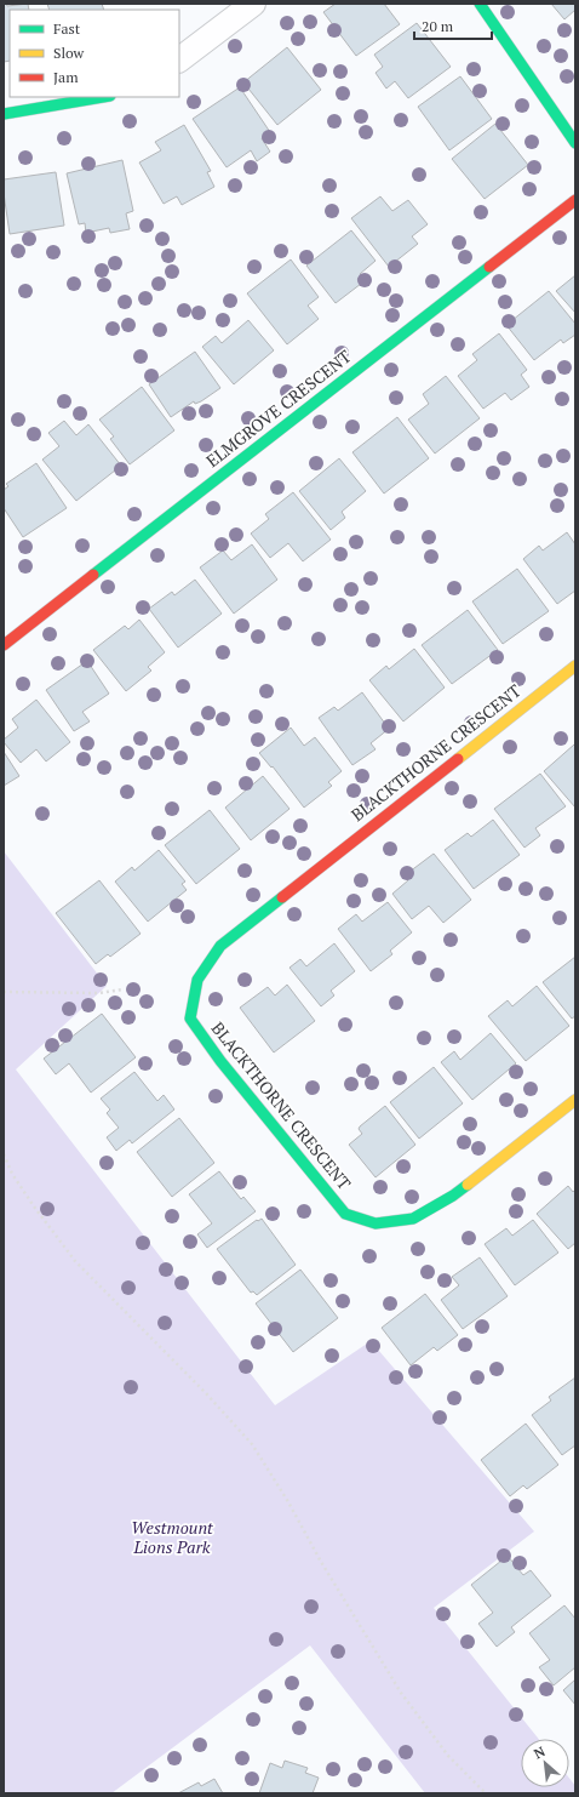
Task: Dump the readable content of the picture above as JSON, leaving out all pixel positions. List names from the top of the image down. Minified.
{"streets":{"street":["ELMGROVE CRESCENT","BLACKTHORNE CRESCENT"]},"parks":["Westmount Lions Park"],"legend":["Fast","Slow","Jam"],"scale_bar":"20 m","north":"top left"}
